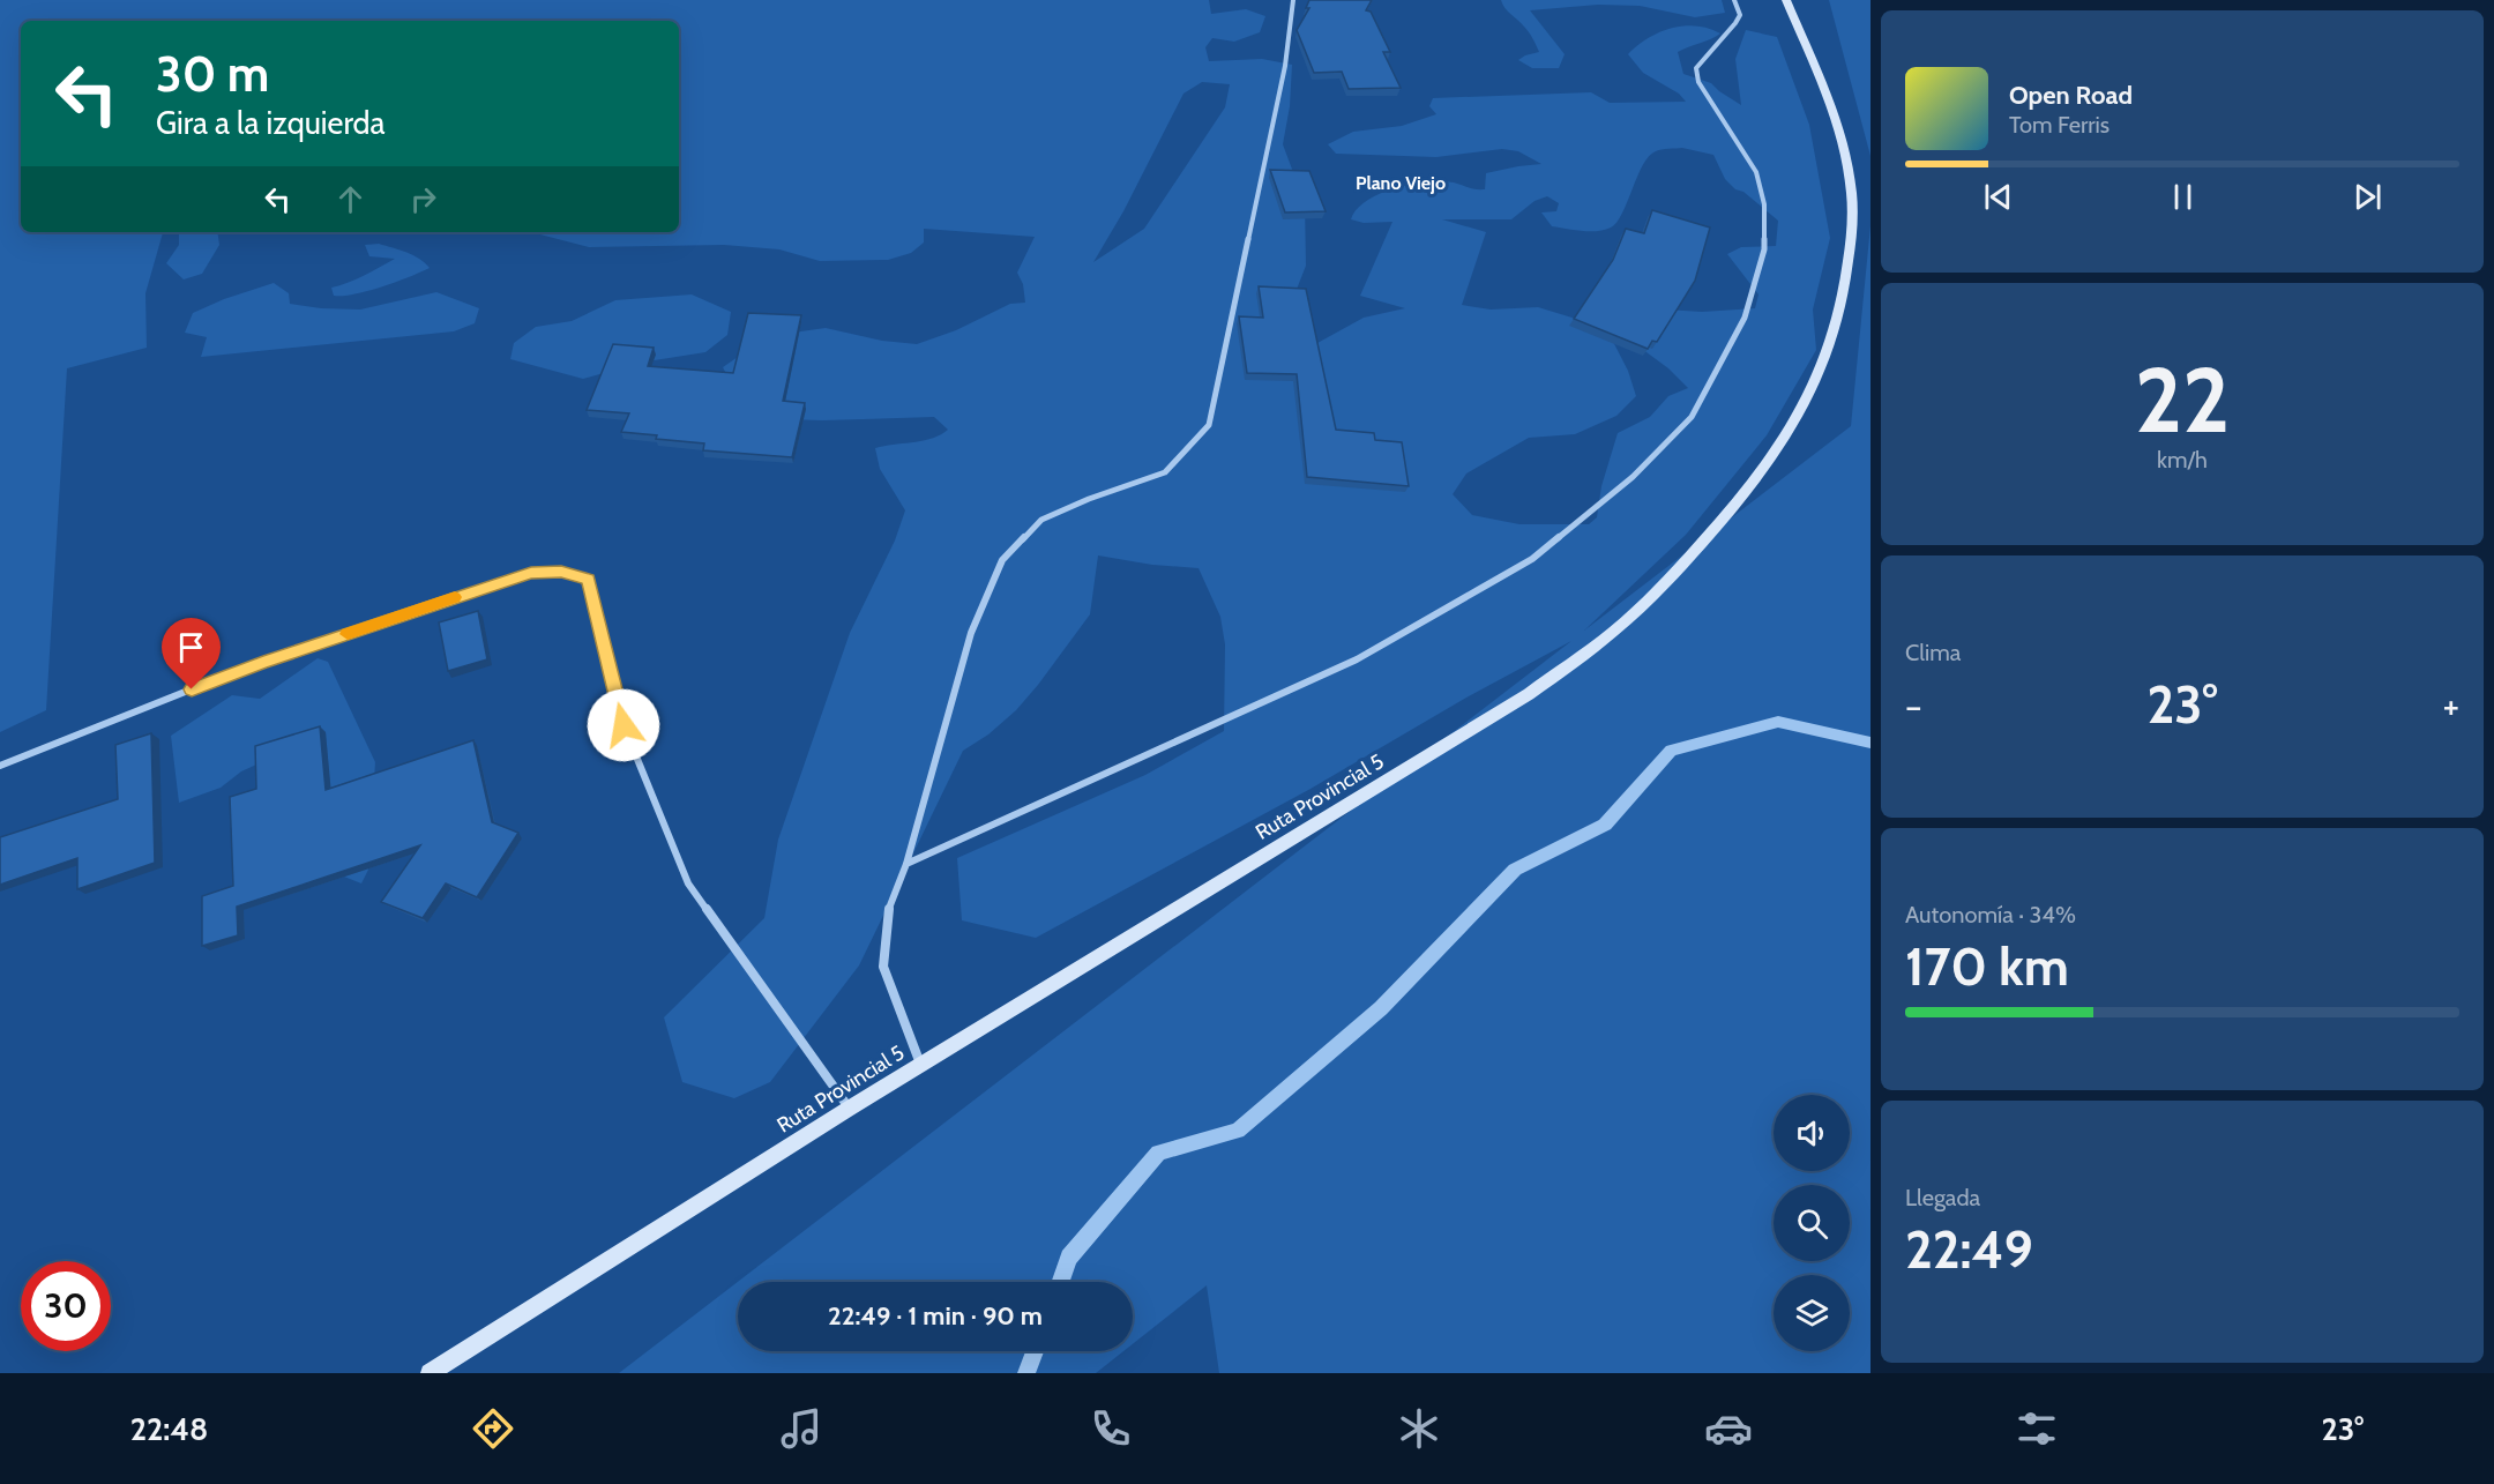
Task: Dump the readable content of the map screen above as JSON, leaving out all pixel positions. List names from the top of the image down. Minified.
{"streets":{"main road":["Ruta Provincial 5"]},"districts":["Plano Viejo"],"page":{"turn":["30 m","Gira a la izquierda"],"song":["Open Road","Tom Ferris"],"tile":[["22","km/h"],"Clima",["Autonomía · 34%","170 km"],["Llegada","22:49"]],"heat":["−","23°","+"],"limit":"30","trip":"22:49 · 1 min · 90 m","tabs":["22:48","23°"]}}
